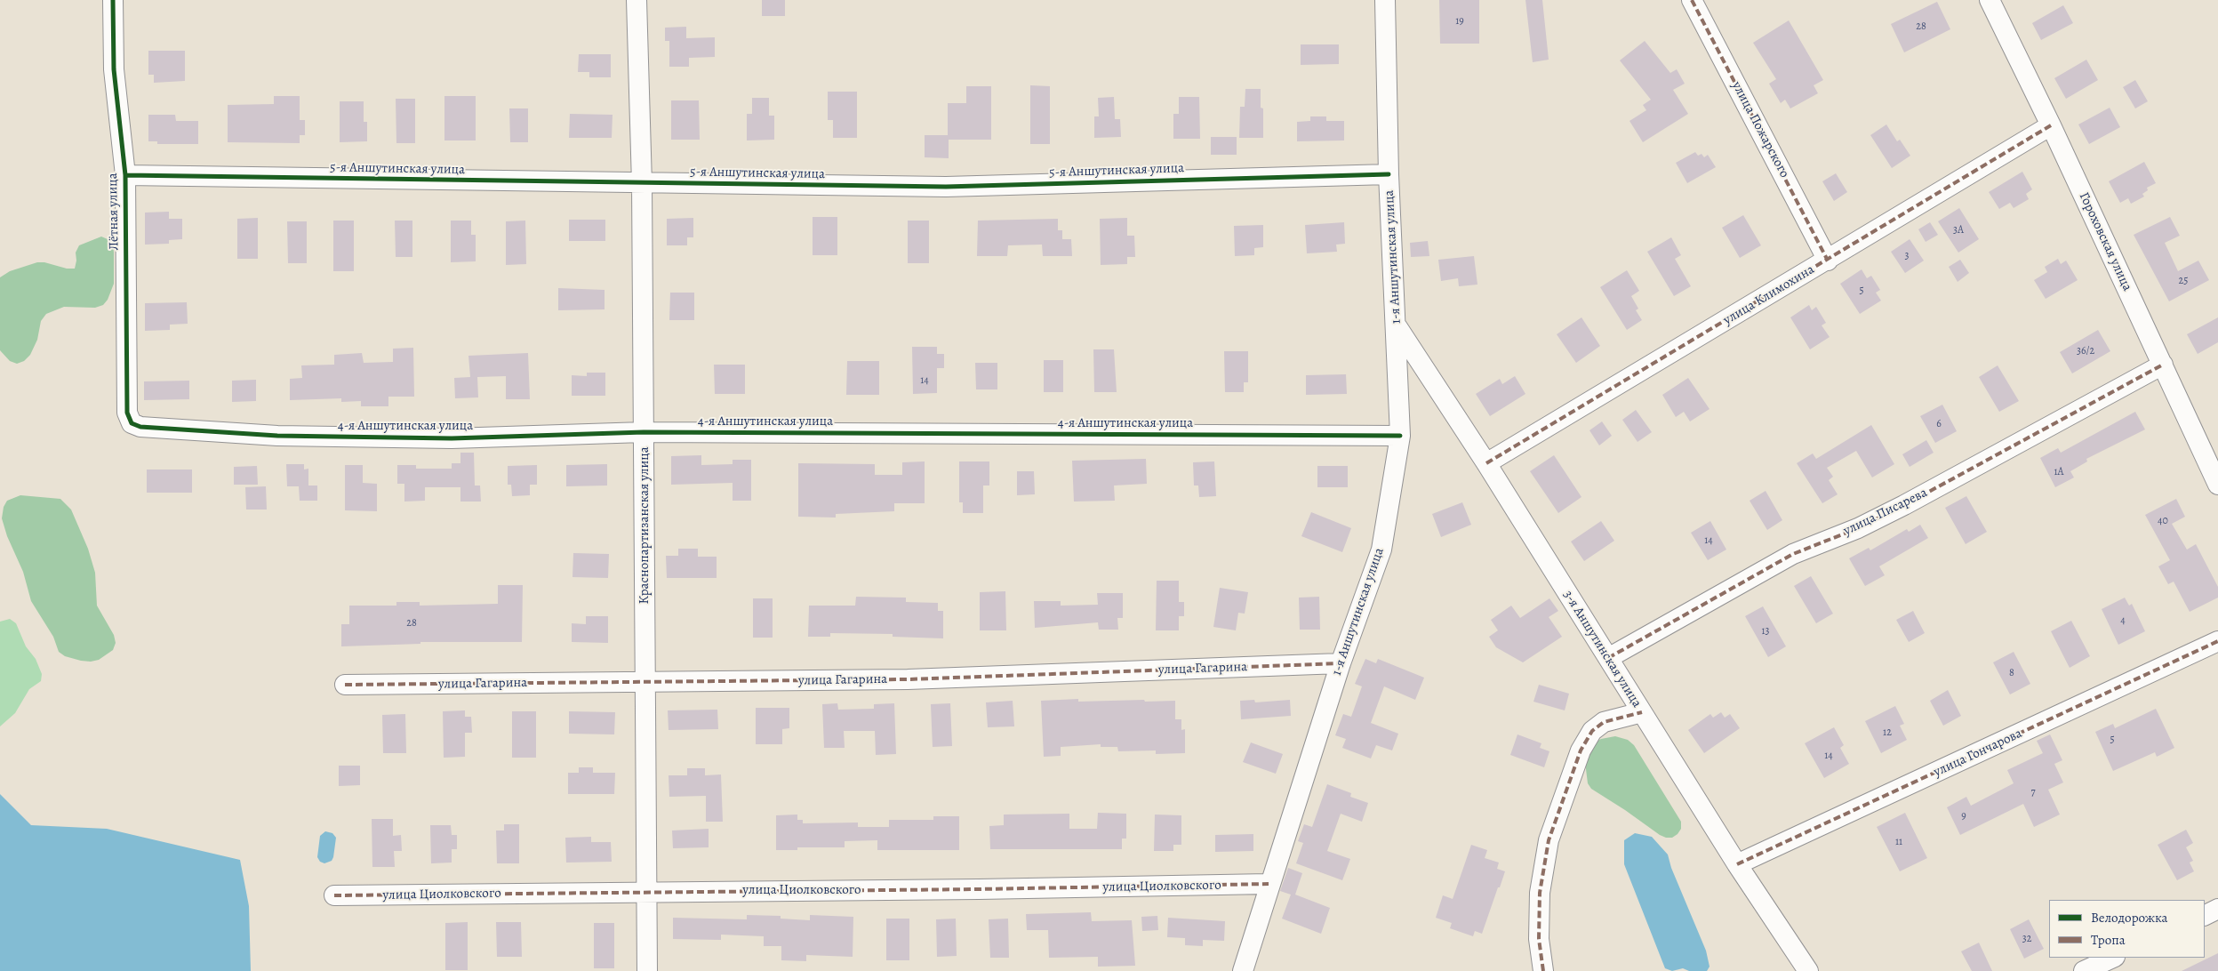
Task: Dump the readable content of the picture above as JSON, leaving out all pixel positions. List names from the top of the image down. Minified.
{"streets":{"street":["улица Пожарского","5-я Аншутинская улица","Лётная улица","Гороховская улица","1-я Аншутинская улица","улица Климохина","4-я Аншутинская улица","улица Писарева","Краснопартизанская улица","3-я Аншутинская улица","улица Гагарина","улица Гончарова","улица Циолковского"]},"crossings":[["улица Пожарского","улица Климохина"],["5-я Аншутинская улица","Лётная улица"],["5-я Аншутинская улица","1-я Аншутинская улица"],["5-я Аншутинская улица","Краснопартизанская улица"],["Лётная улица","4-я Аншутинская улица"],["Гороховская улица","улица Климохина"],["Гороховская улица","улица Писарева"],["1-я Аншутинская улица","4-я Аншутинская улица"],["1-я Аншутинская улица","3-я Аншутинская улица"],["1-я Аншутинская улица","улица Гагарина"],["1-я Аншутинская улица","улица Циолковского"],["улица Климохина","3-я Аншутинская улица"],["4-я Аншутинская улица","Краснопартизанская улица"],["улица Писарева","3-я Аншутинская улица"],["Краснопартизанская улица","улица Гагарина"],["Краснопартизанская улица","улица Циолковского"],["3-я Аншутинская улица","улица Гончарова"]],"house_numbers":["19","28","3А","3","25","5","36/2","14","6","1А","40","14","4","28","13","8","12","5","14","7","9","11","32"],"legend":["Велодорожка","Тропа"]}
